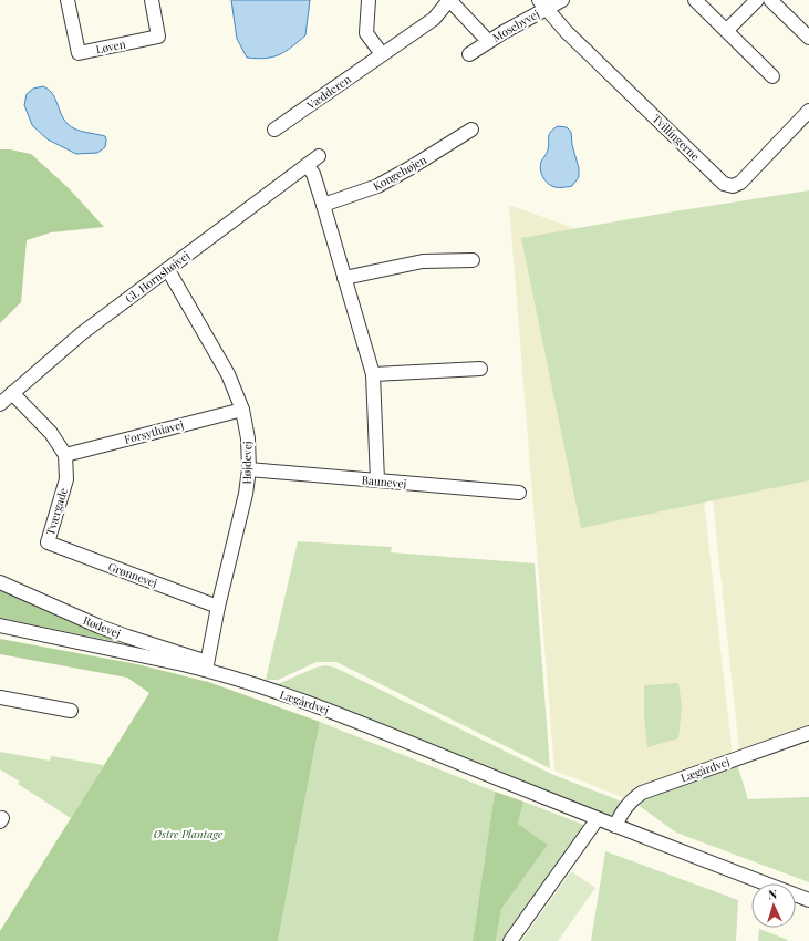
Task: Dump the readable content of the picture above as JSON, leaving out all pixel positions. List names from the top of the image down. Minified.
{"streets":{"street":["Mosebyvej","Løven","Vædderen","Tvillingerne","Kongehøjen","Gl. Hornshøjvej","Forsythiavej","Højdevej","Baunevej","Tværgade","Grønnevej","Rødevej","Lægårdvej"]},"crossings":[["Mosebyvej","Tvillingerne"],["Gl. Hornshøjvej","Højdevej"],["Forsythiavej","Højdevej"],["Forsythiavej","Tværgade"],["Højdevej","Baunevej"],["Højdevej","Grønnevej"],["Højdevej","Rødevej"],["Højdevej","Lægårdvej"],["Tværgade","Grønnevej"],["Rødevej","Lægårdvej"]],"parks":["Østre Plantage"],"north":"top"}
